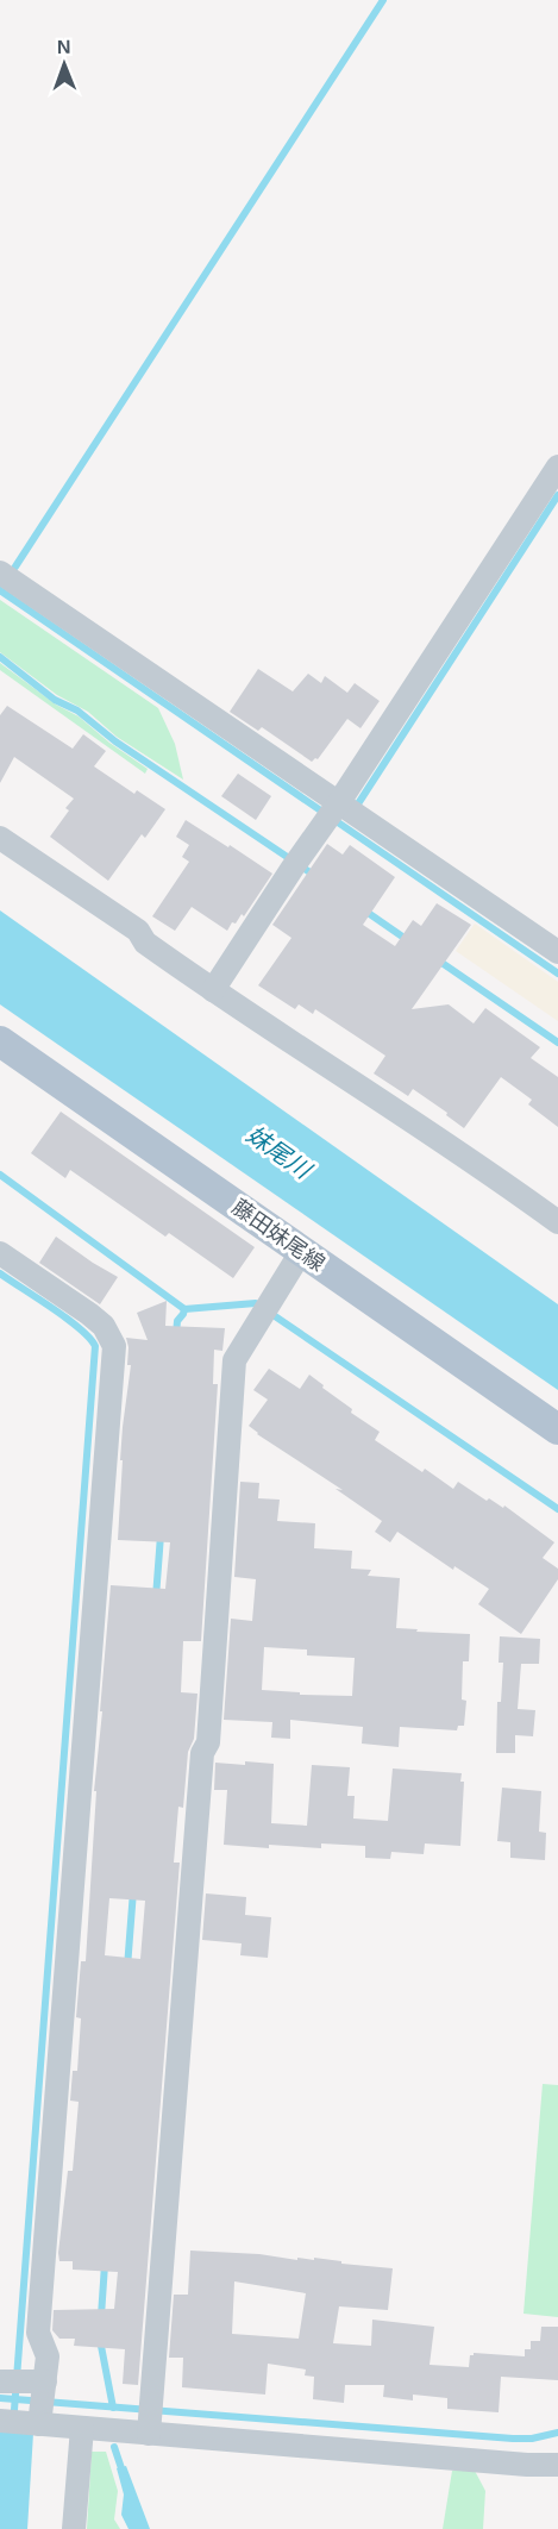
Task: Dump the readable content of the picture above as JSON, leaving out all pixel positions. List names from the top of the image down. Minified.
{"streets":{"main road":["藤田妹尾線"]},"water":["妹尾川"],"north":"top"}
